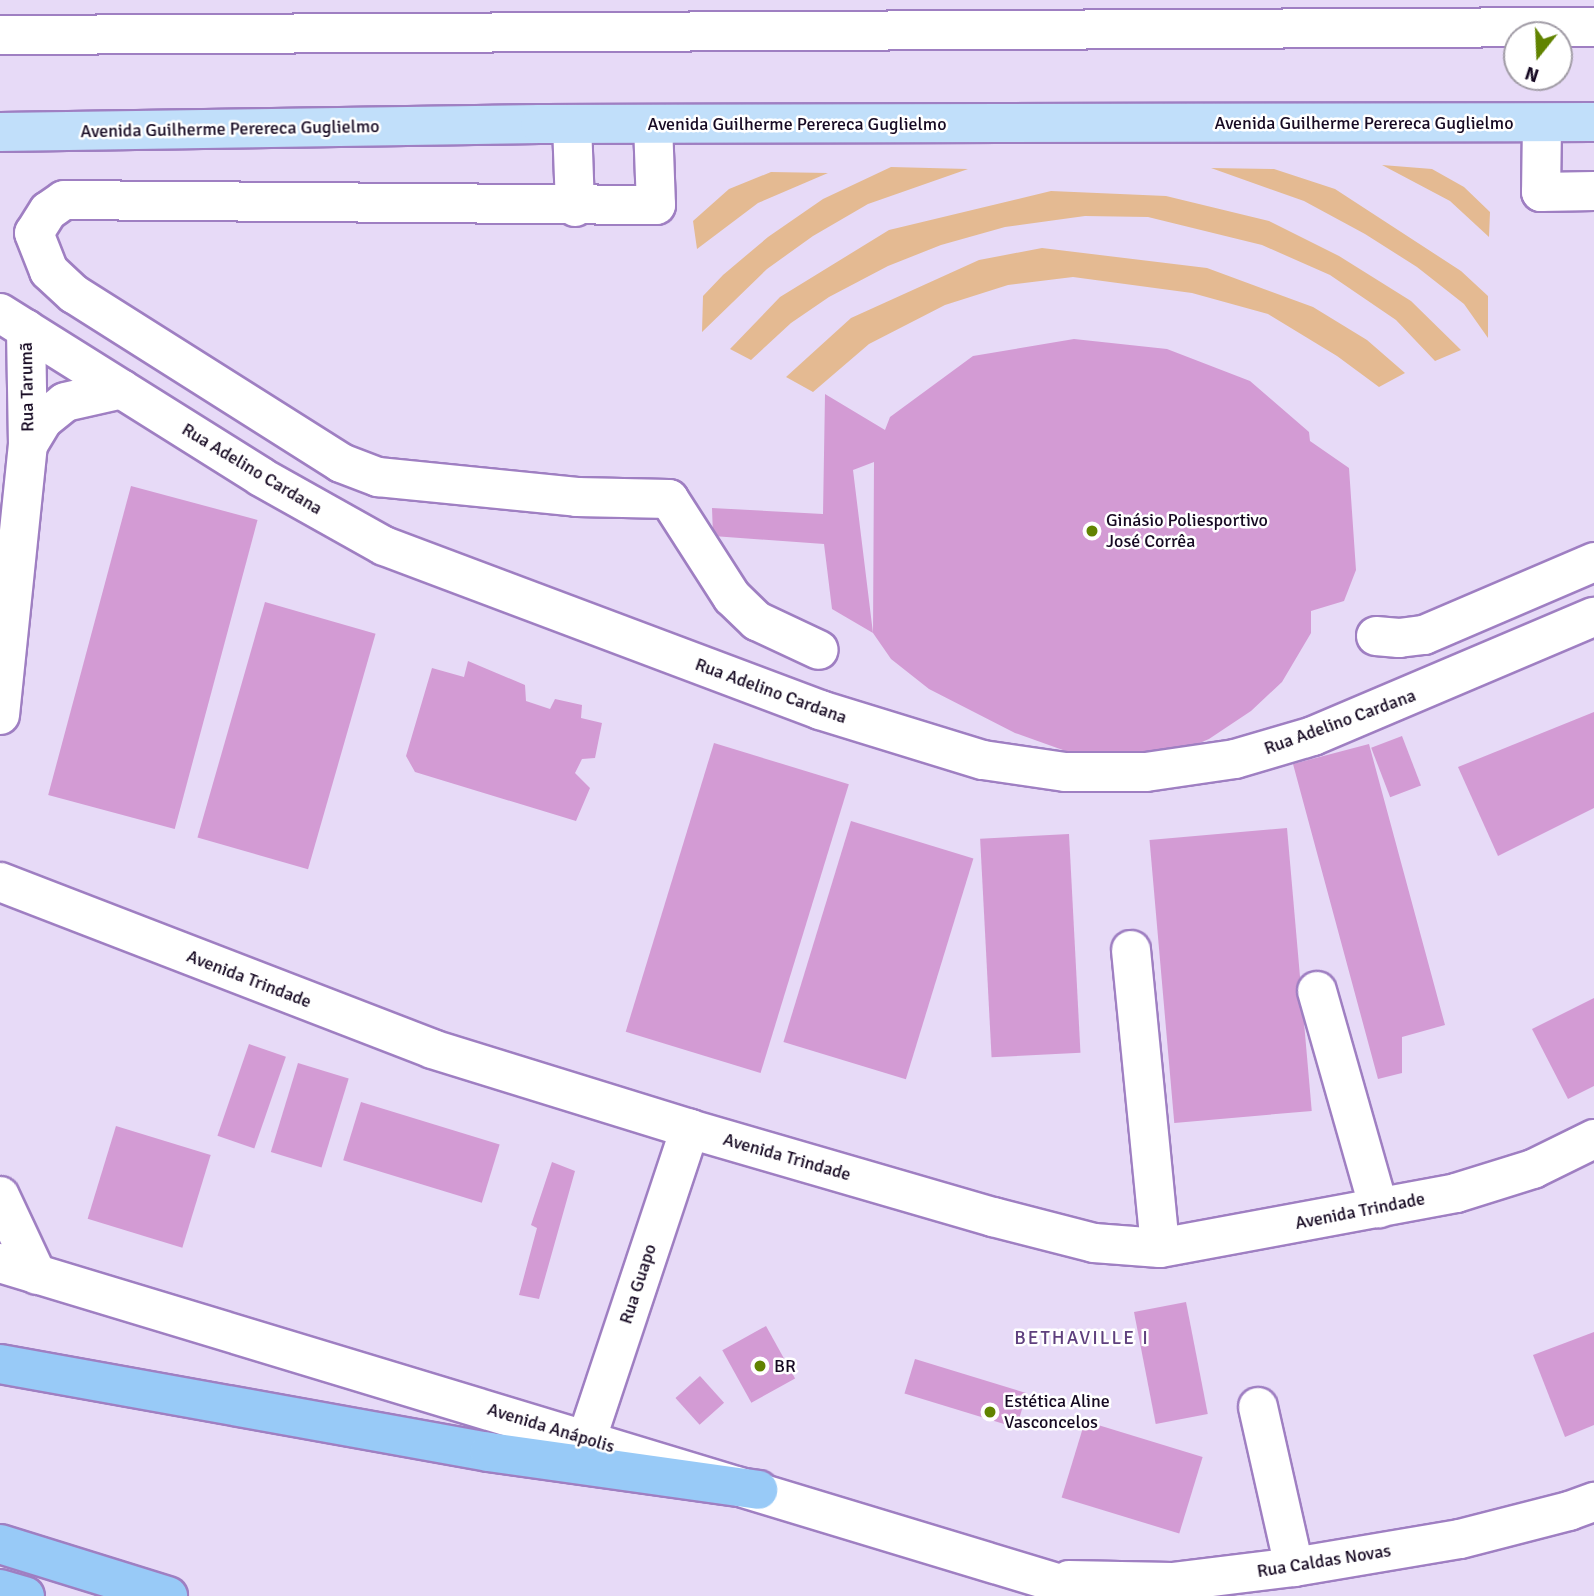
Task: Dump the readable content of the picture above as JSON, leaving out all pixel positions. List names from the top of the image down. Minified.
{"streets":{"main road":["Avenida Guilherme Perereca Guglielmo"],"street":["Rua Tarumã","Rua Adelino Cardana","Avenida Trindade","Rua Guapo","Avenida Anápolis","Rua Caldas Novas"]},"crossings":[["Rua Tarumã","Rua Adelino Cardana"],["Avenida Trindade","Rua Guapo"],["Rua Guapo","Avenida Anápolis"],["Avenida Anápolis","Rua Caldas Novas"]],"districts":["BETHAVILLE I"],"places":["Ginásio Poliesportivo José Corrêa","BR","Estética Aline Vasconcelos"],"north":"bottom"}
